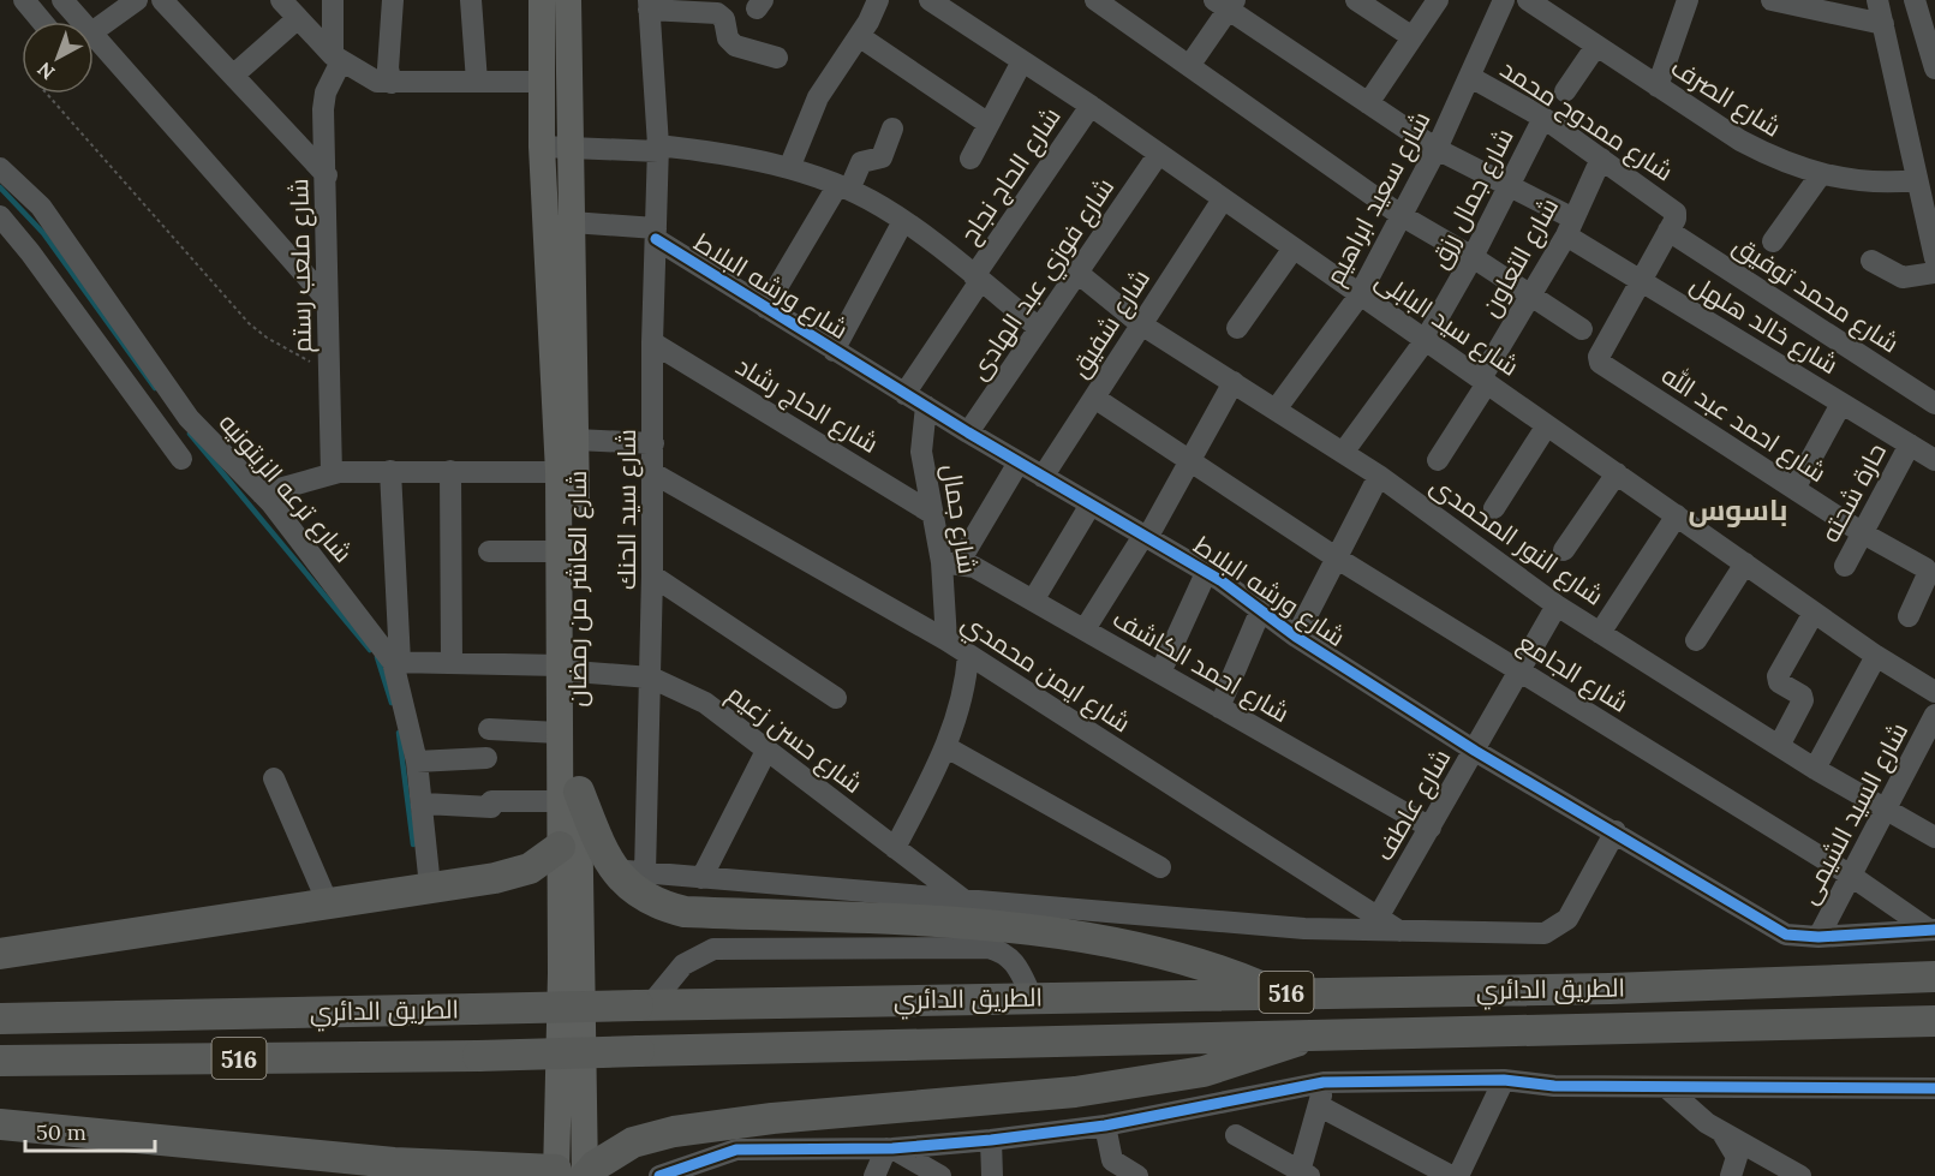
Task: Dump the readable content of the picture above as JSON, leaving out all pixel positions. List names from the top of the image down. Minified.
{"streets":{"highway":["الطريق الدائري","516"],"main road":["شارع العاشر من رمضان"],"street":["شارع الصرف","شارع ممدوح محمد","شارع الحاج نجاح","شارع سعيد ابراهيم","شارع جمال رزق","شارع التعاون","شارع ملعب رستم","شارع فوزي عبد الهادى","شارع ورشه البلاط","شارع محمد توفيق","شارع شفيق","شارع سيد البابلى","شارع خالد هلهل","شارع الحاج رشاد","شارع احمد عبد الله","شارع ترعه الزيتونيه","حارة شحته","شارع سيد الحنك","شارع جمال","شارع النور المحمدى","شارع احمد الكاشف","شارع ايمن محمدي","شارع الجامع","شارع حسن زعيم","شارع عاطف","شارع السيد الشيمى"]},"crossings":[["شارع ممدوح محمد","شارع سعيد ابراهيم"],["شارع ممدوح محمد","شارع جمال رزق"],["شارع ممدوح محمد","شارع التعاون"],["شارع ممدوح محمد","شارع محمد توفيق"],["شارع الحاج نجاح","شارع ورشه البلاط"],["شارع الحاج نجاح","شارع سيد البابلى"],["شارع سعيد ابراهيم","شارع سيد البابلى"],["شارع سعيد ابراهيم","شارع خالد هلهل"],["شارع سعيد ابراهيم","شارع النور المحمدى"],["شارع جمال رزق","شارع سيد البابلى"],["شارع جمال رزق","شارع خالد هلهل"],["شارع التعاون","شارع سيد البابلى"],["شارع التعاون","شارع خالد هلهل"],["شارع فوزي عبد الهادى","شارع ورشه البلاط"],["شارع فوزي عبد الهادى","شارع سيد البابلى"],["شارع فوزي عبد الهادى","شارع النور المحمدى"],["شارع ورشه البلاط","شارع شفيق"],["شارع ورشه البلاط","شارع سيد الحنك"],["شارع ورشه البلاط","شارع جمال"],["شارع ورشه البلاط","شارع عاطف"],["شارع ورشه البلاط","شارع السيد الشيمى"],["شارع شفيق","شارع سيد البابلى"],["شارع شفيق","شارع النور المحمدى"],["شارع شفيق","شارع الجامع"],["شارع خالد هلهل","شارع احمد عبد الله"],["شارع خالد هلهل","حارة شحته"],["شارع الحاج رشاد","شارع سيد الحنك"],["شارع الحاج رشاد","شارع جمال"],["شارع احمد عبد الله","حارة شحته"],["شارع ترعه الزيتونيه","شارع حسن زعيم"],["شارع سيد الحنك","شارع ايمن محمدي"],["شارع سيد الحنك","شارع حسن زعيم"],["شارع جمال","شارع احمد الكاشف"],["شارع جمال","شارع ايمن محمدي"],["شارع النور المحمدى","شارع عاطف"],["شارع النور المحمدى","شارع السيد الشيمى"],["شارع العاشر من رمضان","شارع حسن زعيم"],["شارع احمد الكاشف","شارع عاطف"],["شارع ايمن محمدي","شارع عاطف"],["شارع الجامع","شارع عاطف"],["شارع الجامع","شارع السيد الشيمى"]],"districts":["باسوس"],"scale_bar":"50 m","north":"bottom left"}
